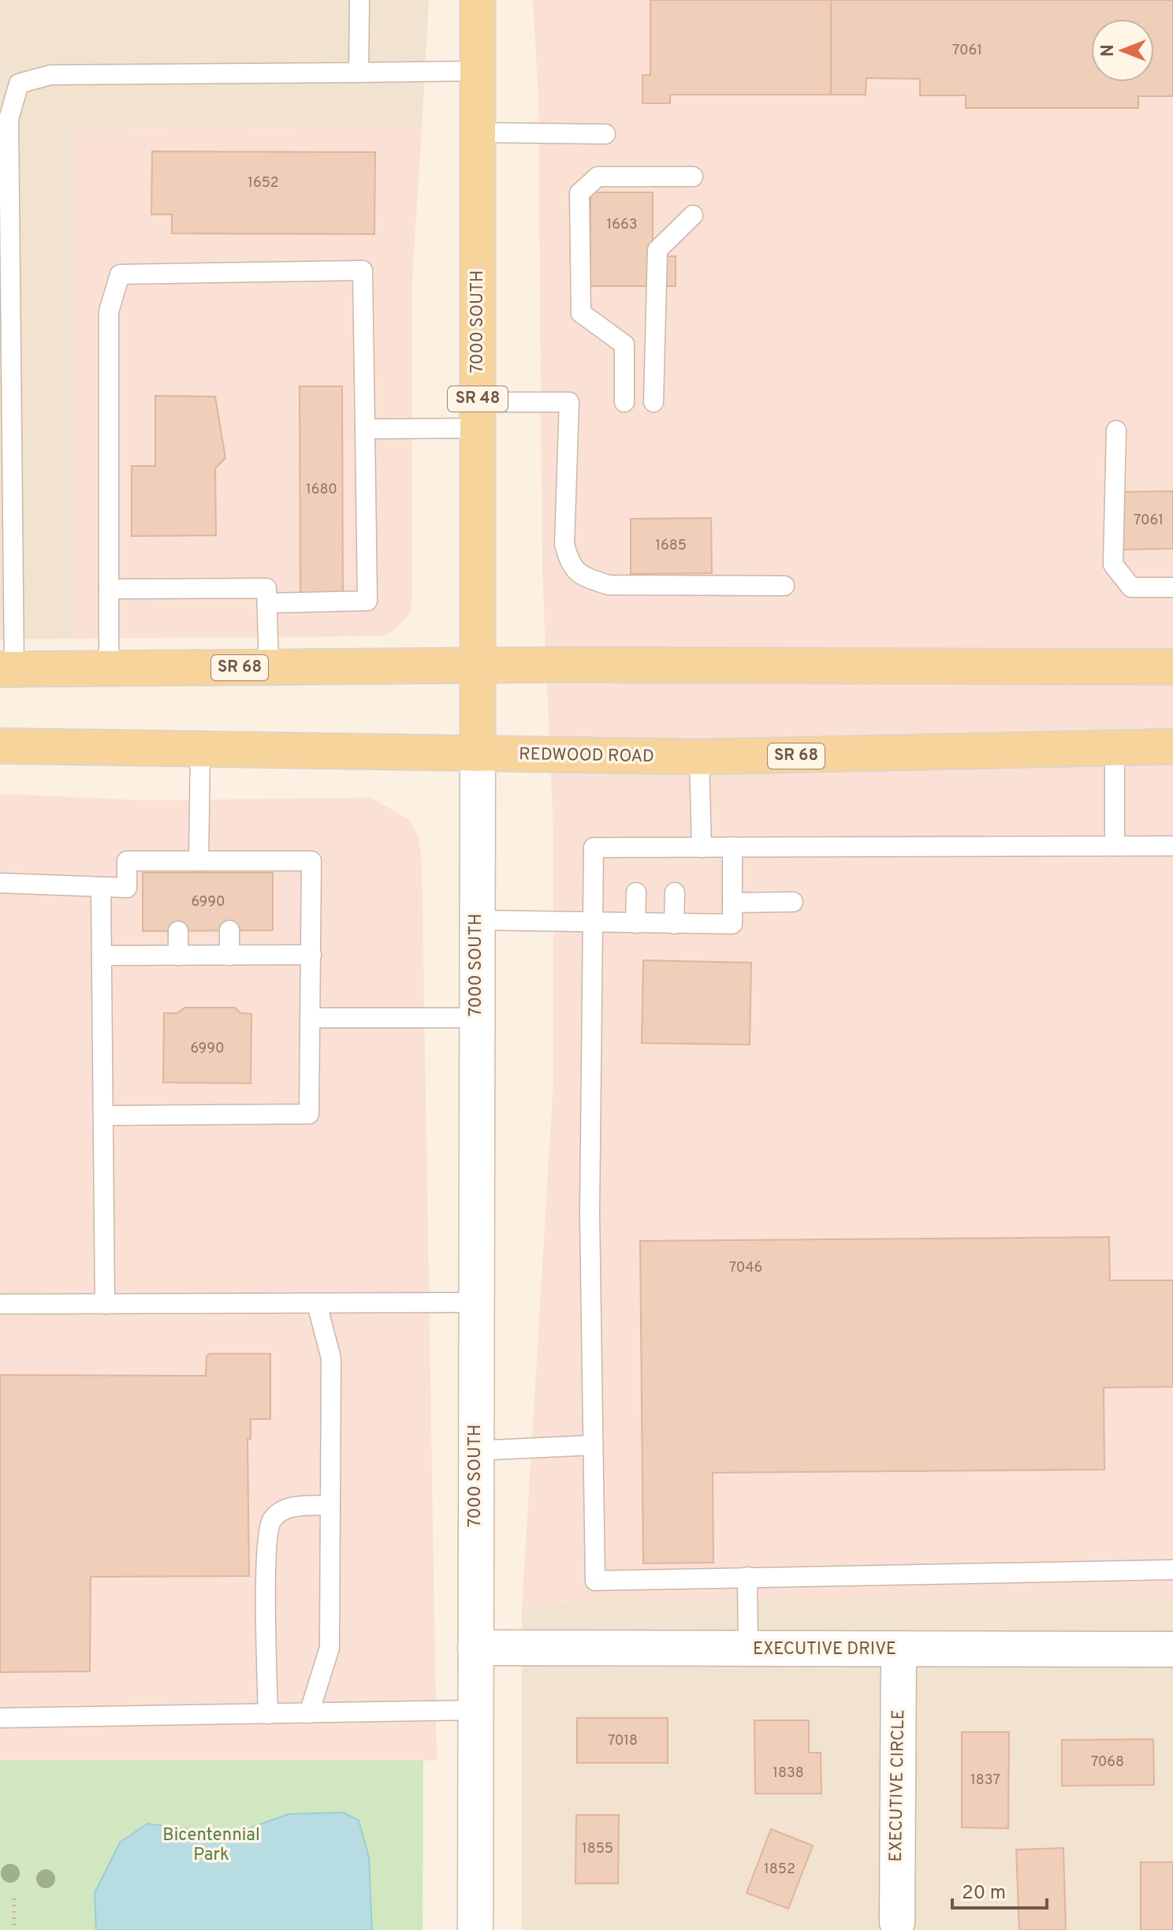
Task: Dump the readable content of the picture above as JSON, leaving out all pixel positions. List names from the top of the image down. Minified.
{"streets":{"main road":["7000 SOUTH","SR 48","SR 68","REDWOOD ROAD","EXECUTIVE DRIVE","EXECUTIVE CIRCLE"]},"crossings":[["7000 SOUTH","SR 68"],["7000 SOUTH","REDWOOD ROAD"],["7000 SOUTH","EXECUTIVE DRIVE"],["EXECUTIVE DRIVE","EXECUTIVE CIRCLE"]],"parks":["Bicentennial Park"],"house_numbers":["7061","1652","1663","1680","7061","1685","6990","6990","7046","7018","7068","1838","1837","1855","1852"],"scale_bar":"20 m","north":"left"}
